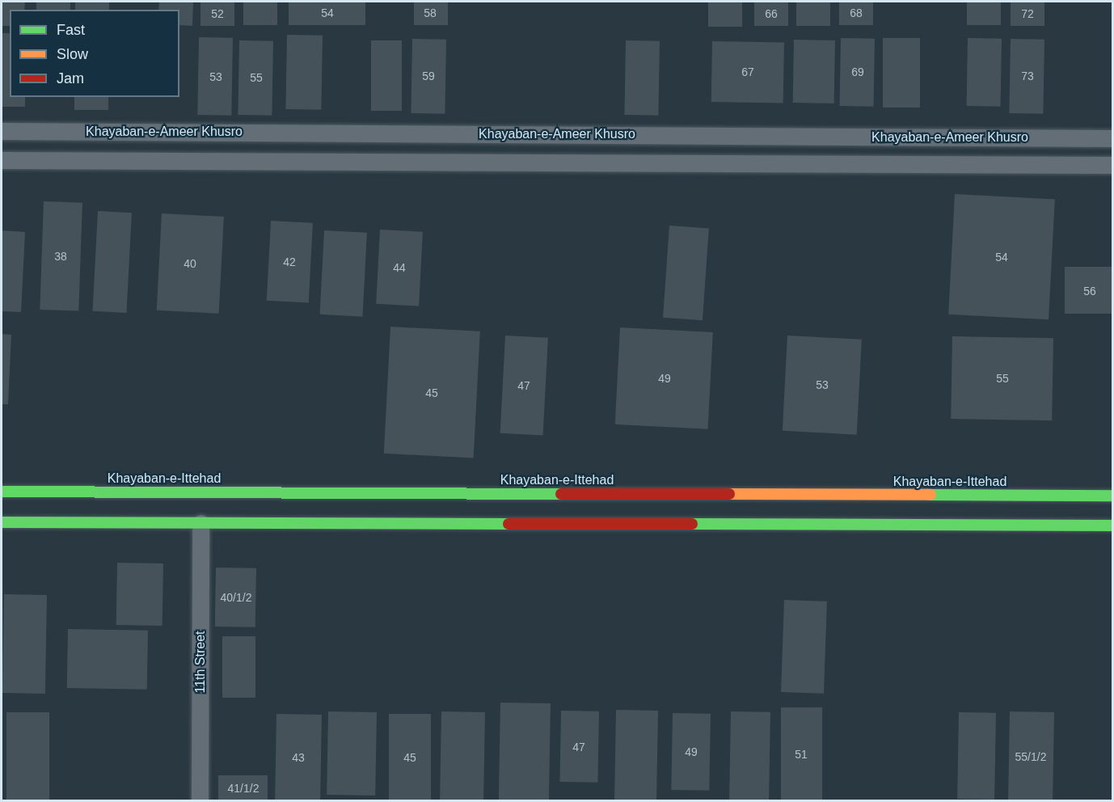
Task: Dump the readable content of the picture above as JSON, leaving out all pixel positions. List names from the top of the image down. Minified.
{"streets":{"main road":["Khayaban-e-Ittehad"],"street":["Khayaban-e-Ameer Khusro","11th Street"]},"house_numbers":["54","58","68","52","66","72","67","69","59","73","53","55","38","54","42","40","44","56","49","55","53","47","45","40/1/2","47","49","51","55/1/2","43","45","41/1/2"],"legend":["Fast","Slow","Jam"]}
